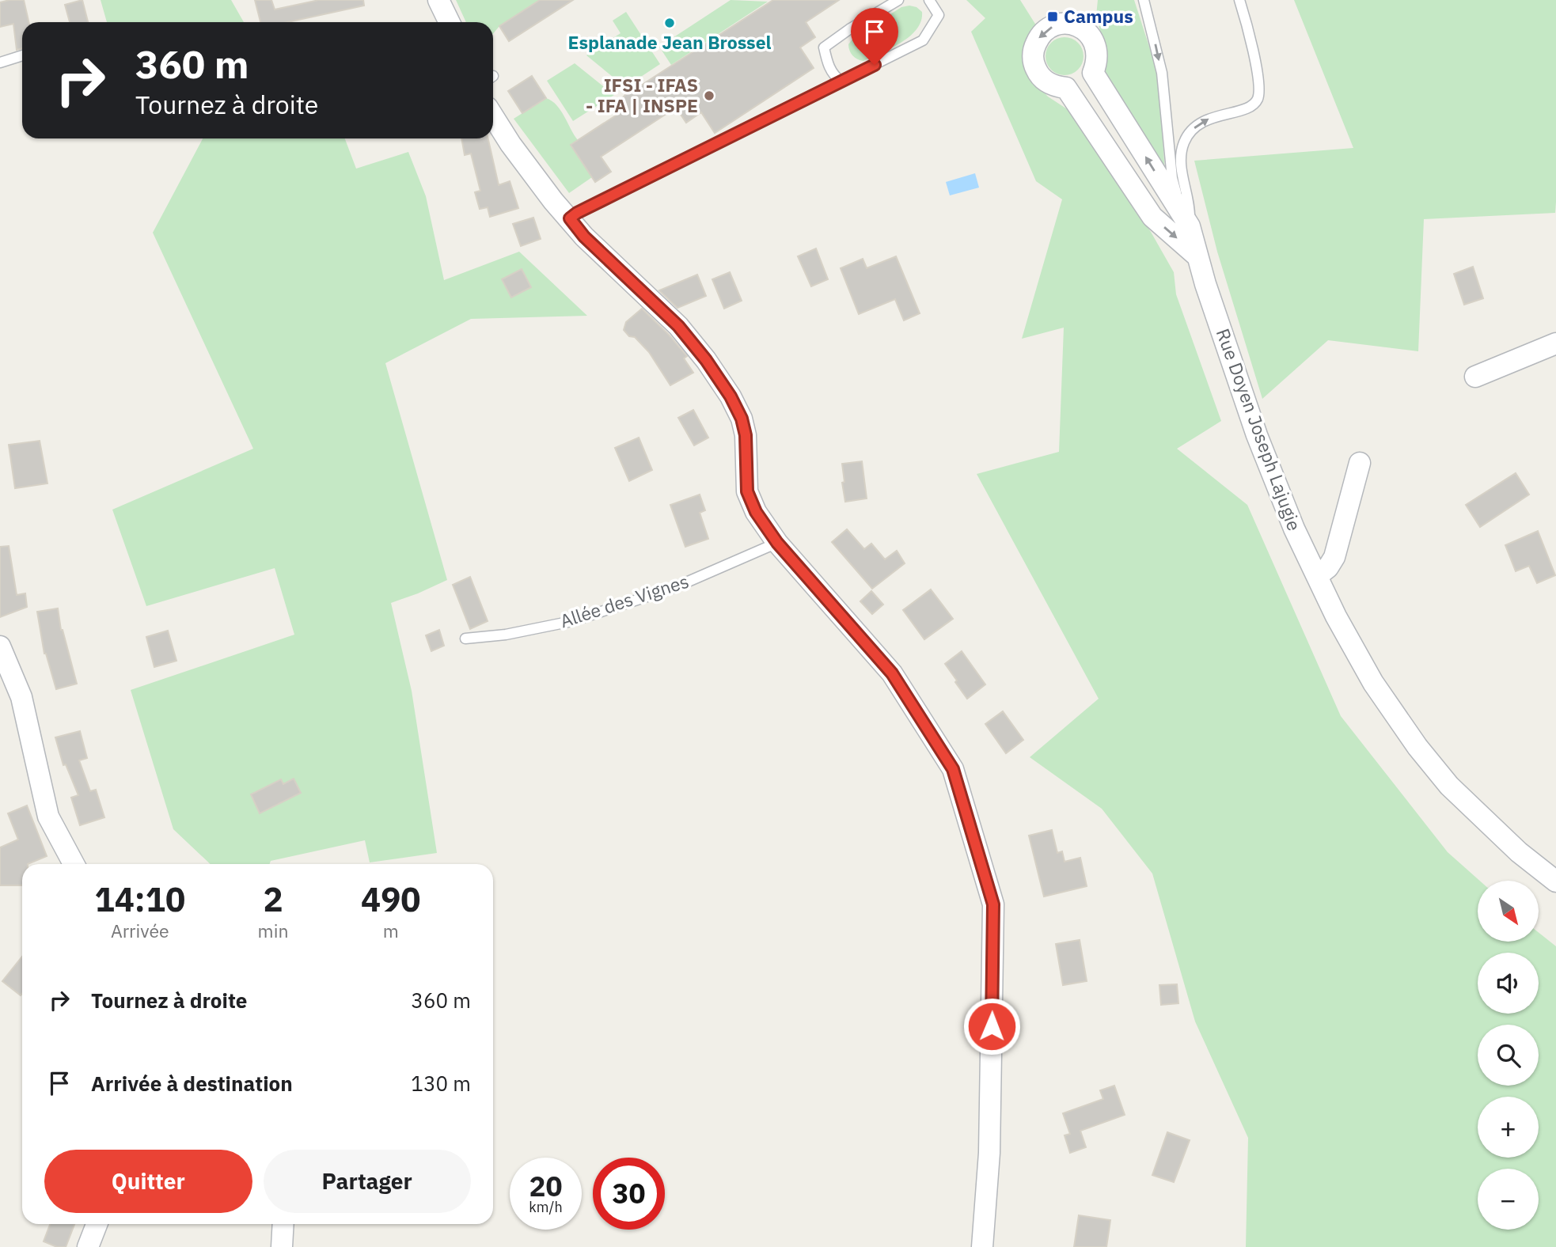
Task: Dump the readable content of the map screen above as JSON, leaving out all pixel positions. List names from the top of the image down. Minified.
{"streets":{"street":["Rue Doyen Joseph Lajugie"],"lane":["Allée des Vignes"]},"places":{"transit":["Campus"],"other":["Esplanade Jean Brossel","IFSI - IFAS - IFA | INSPE"]},"north":"bottom right","page":{"turn":["360 m","Tournez à droite"],"eta":["14:10","Arrivée","2","min","490","m"],"map_buttons":["+","−"],"list":[{"name":"Tournez à droite","value":"360 m"},{"name":"Arrivée à destination","value":"130 m"}],"buttons":["Quitter","Partager"],"speed":"20 km/h","limit":"30"}}
